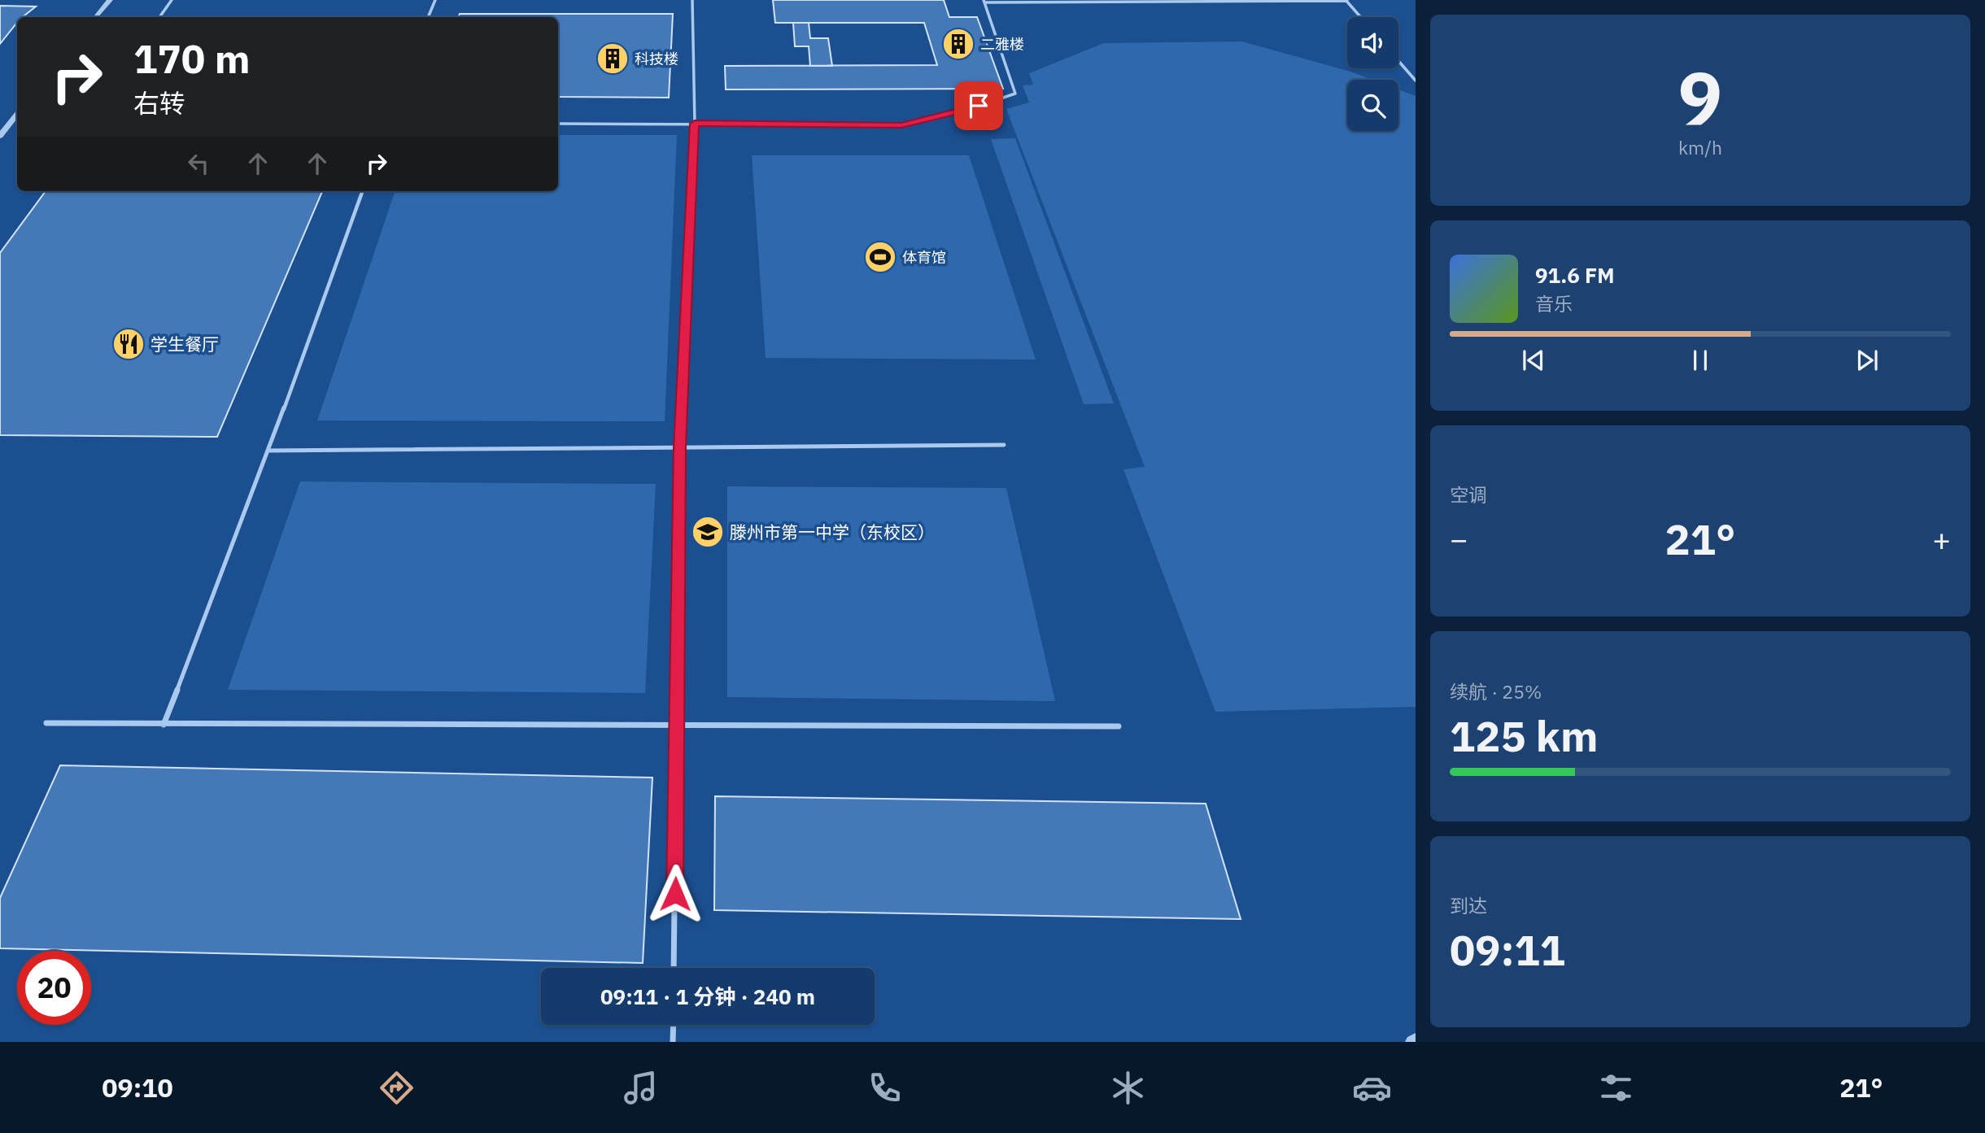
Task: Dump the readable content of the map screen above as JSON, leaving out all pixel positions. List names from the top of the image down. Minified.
{"places":{"building":["二雅楼","科技楼"],"sports":["体育馆"],"restaurant":["学生餐厅"],"school or university":["滕州市第一中学（东校区）"]},"page":{"tile":[["9","km/h"],"空调",["续航 · 25%","125 km"],["到达","09:11"]],"turn":["170 m","右转"],"song":["91.6 FM","音乐"],"heat":["−","21°","+"],"limit":"20","trip":"09:11 · 1 分钟 · 240 m","tabs":["09:10","21°"]}}
